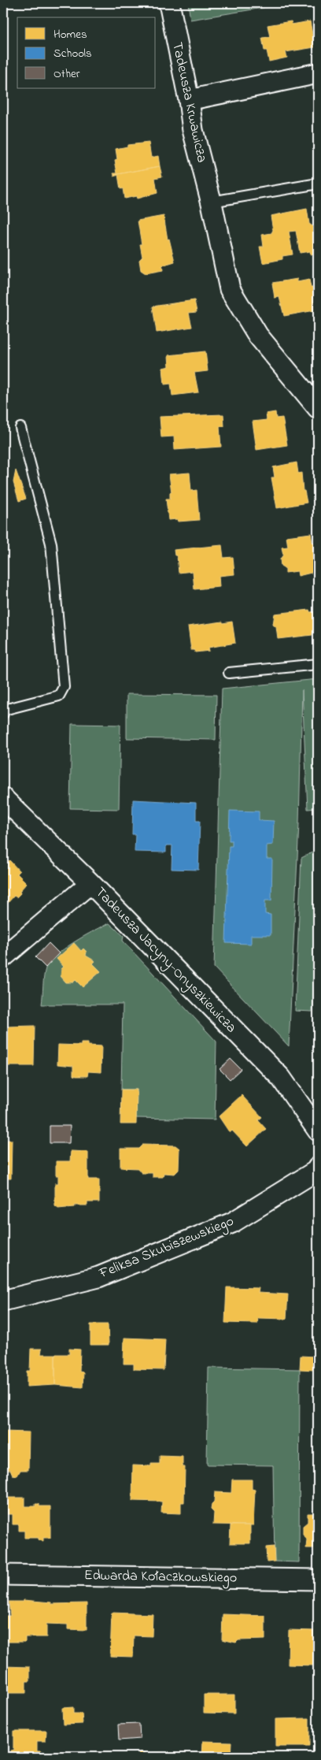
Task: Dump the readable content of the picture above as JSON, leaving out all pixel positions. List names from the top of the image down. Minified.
{"streets":{"street":["Tadeusza Krwawicza","Tadeusza Jacyny-Onyszkiewicza","Feliksa Skubiszewskiego","Edwarda Kołaczkowskiego"]},"legend":["Homes","Schools","Other"]}
